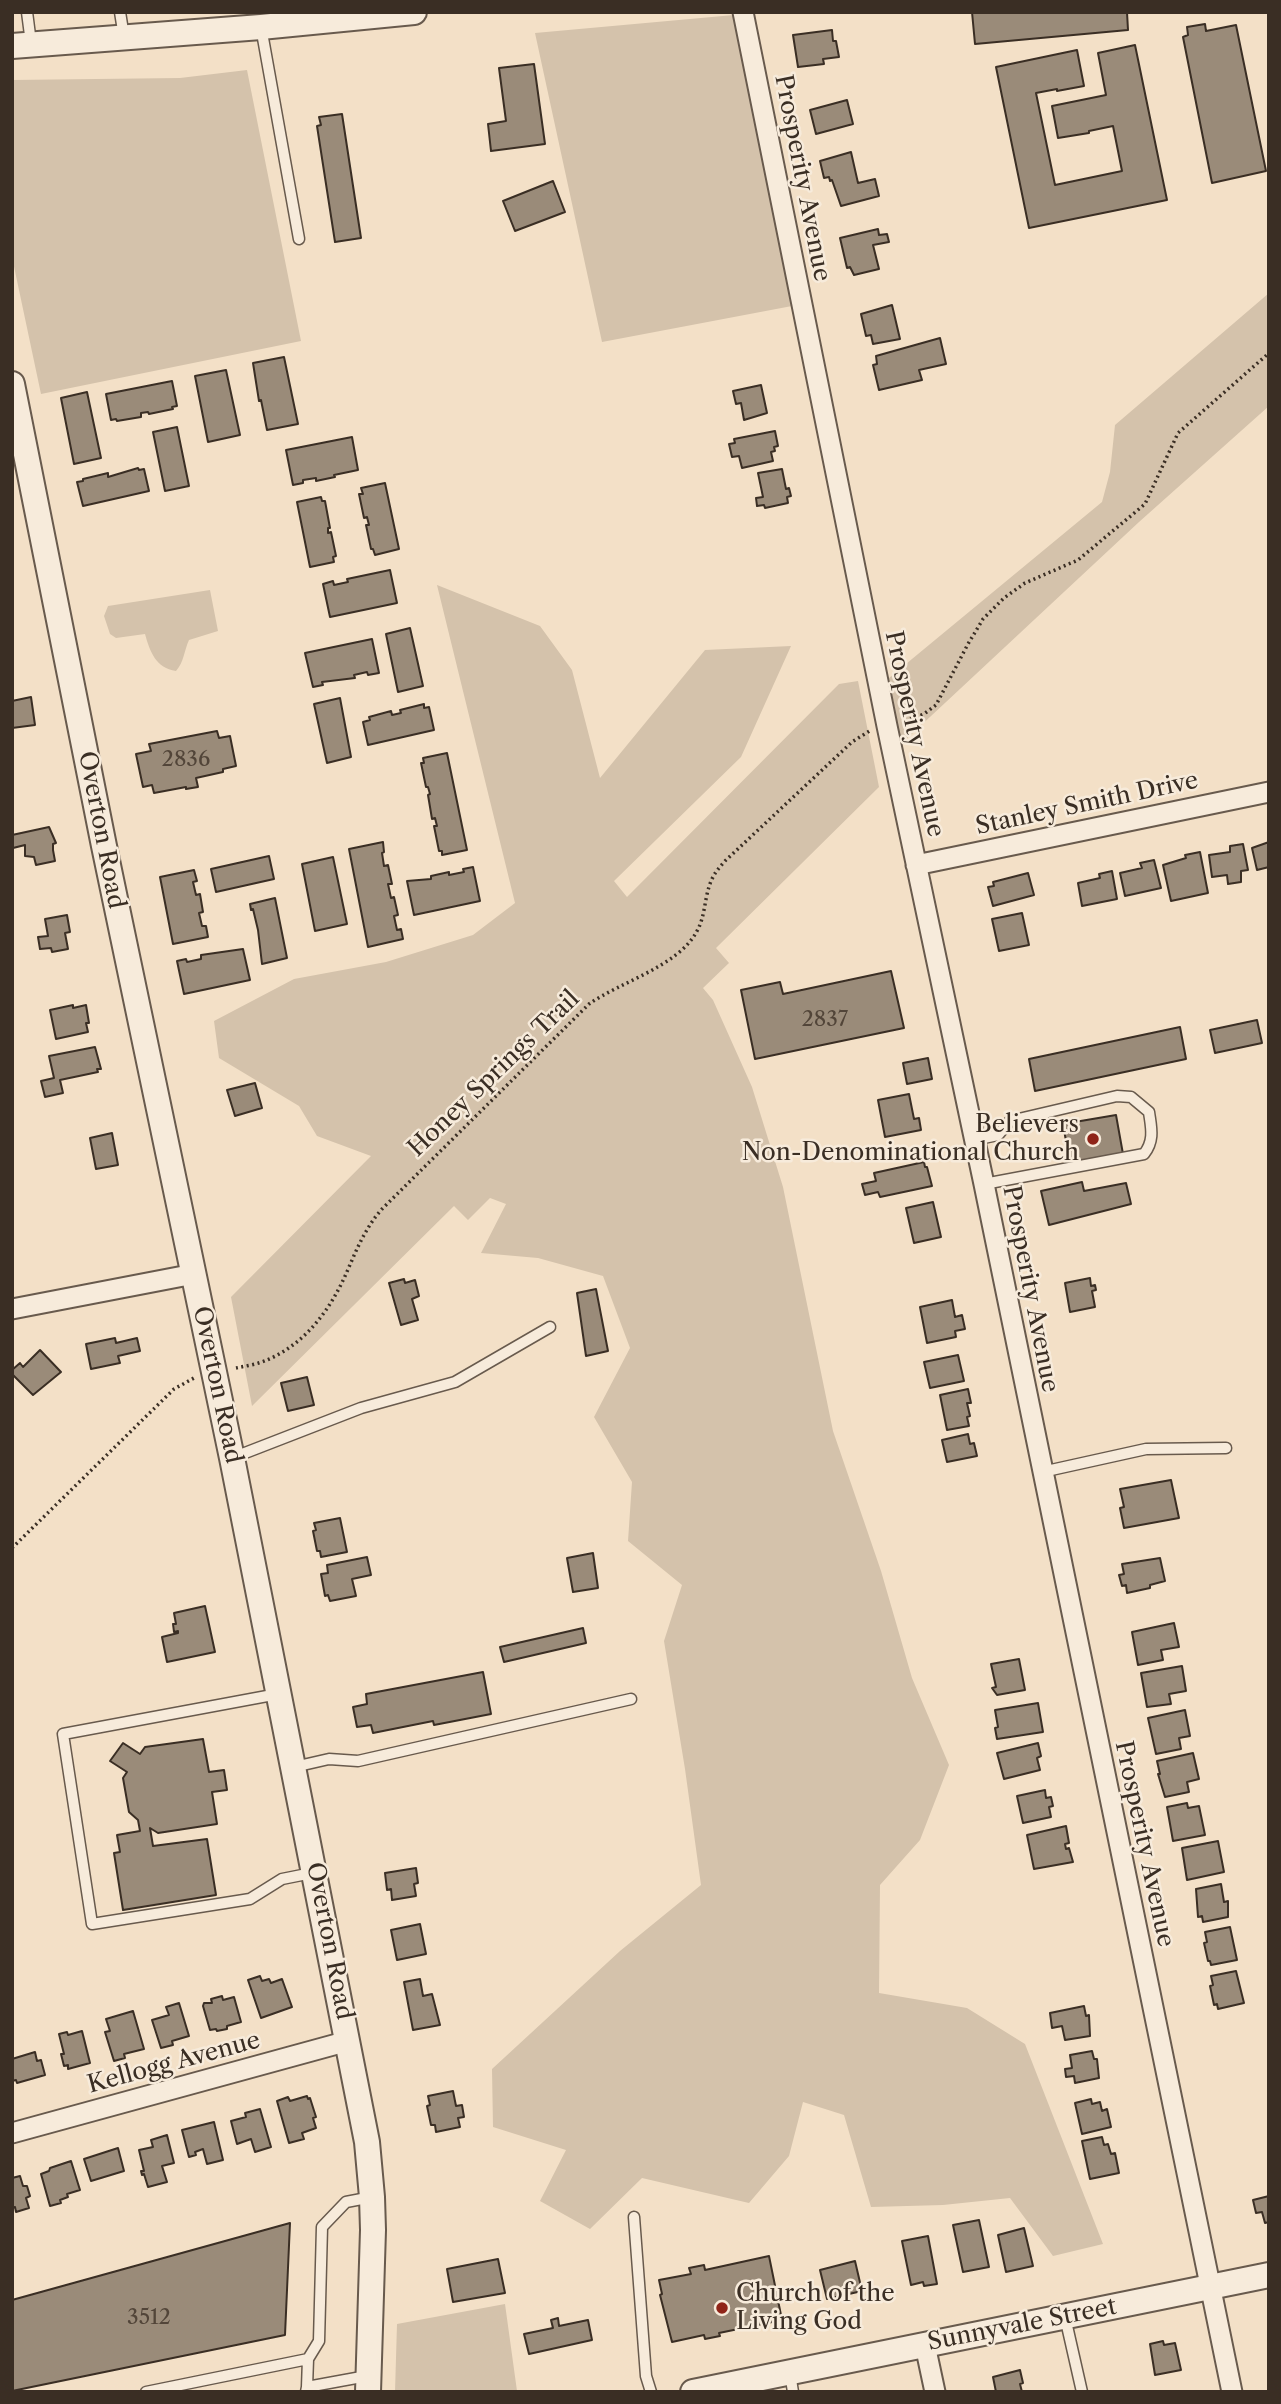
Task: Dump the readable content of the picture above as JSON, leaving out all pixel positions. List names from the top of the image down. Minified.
{"streets":{"street":["Prosperity Avenue","Stanley Smith Drive","Overton Road","Kellogg Avenue","Sunnyvale Street"],"path":["Honey Springs Trail"]},"crossings":[["Prosperity Avenue","Stanley Smith Drive"],["Prosperity Avenue","Sunnyvale Street"],["Overton Road","Kellogg Avenue"]],"places":["Believers Non-Denominational Church","Church of the Living God"],"house_numbers":["2836","2837","3512"]}
